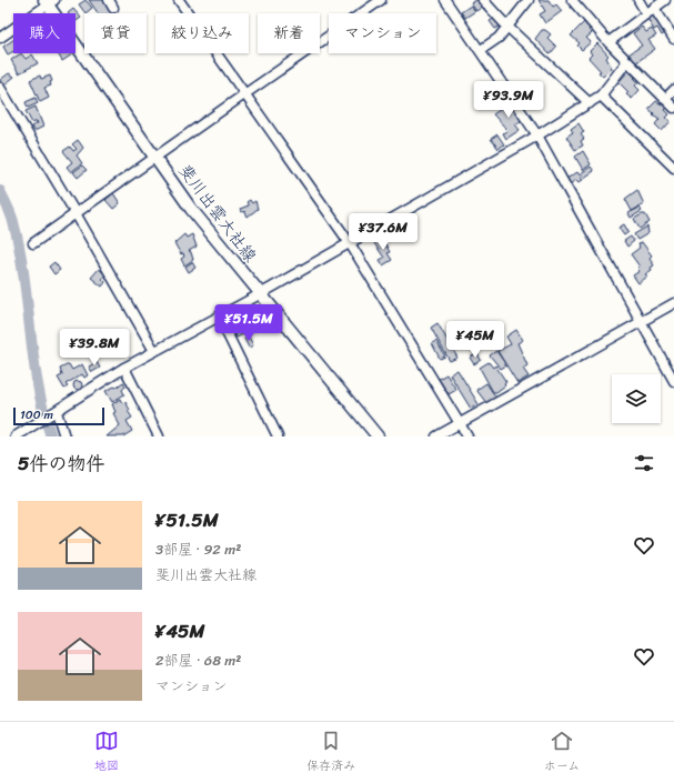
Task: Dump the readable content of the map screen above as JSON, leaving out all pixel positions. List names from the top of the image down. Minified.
{"streets":{"main road":["斐川出雲大社線"]},"scale_bar":"100 m","page":{"chip":["購入","賃貸","絞り込み","新着","マンション"],"price":["¥93.9M","¥37.6M","¥51.5M","¥45M","¥39.8M"],"scale":"100 m","heading":"5件の物件","list":[{"name":"¥51.5M","note":"3部屋 · 92 m² · 斐川出雲大社線"},{"name":"¥45M","note":"2部屋 · 68 m² · マンション"}],"tabs":["地図","保存済み","ホーム"]}}
